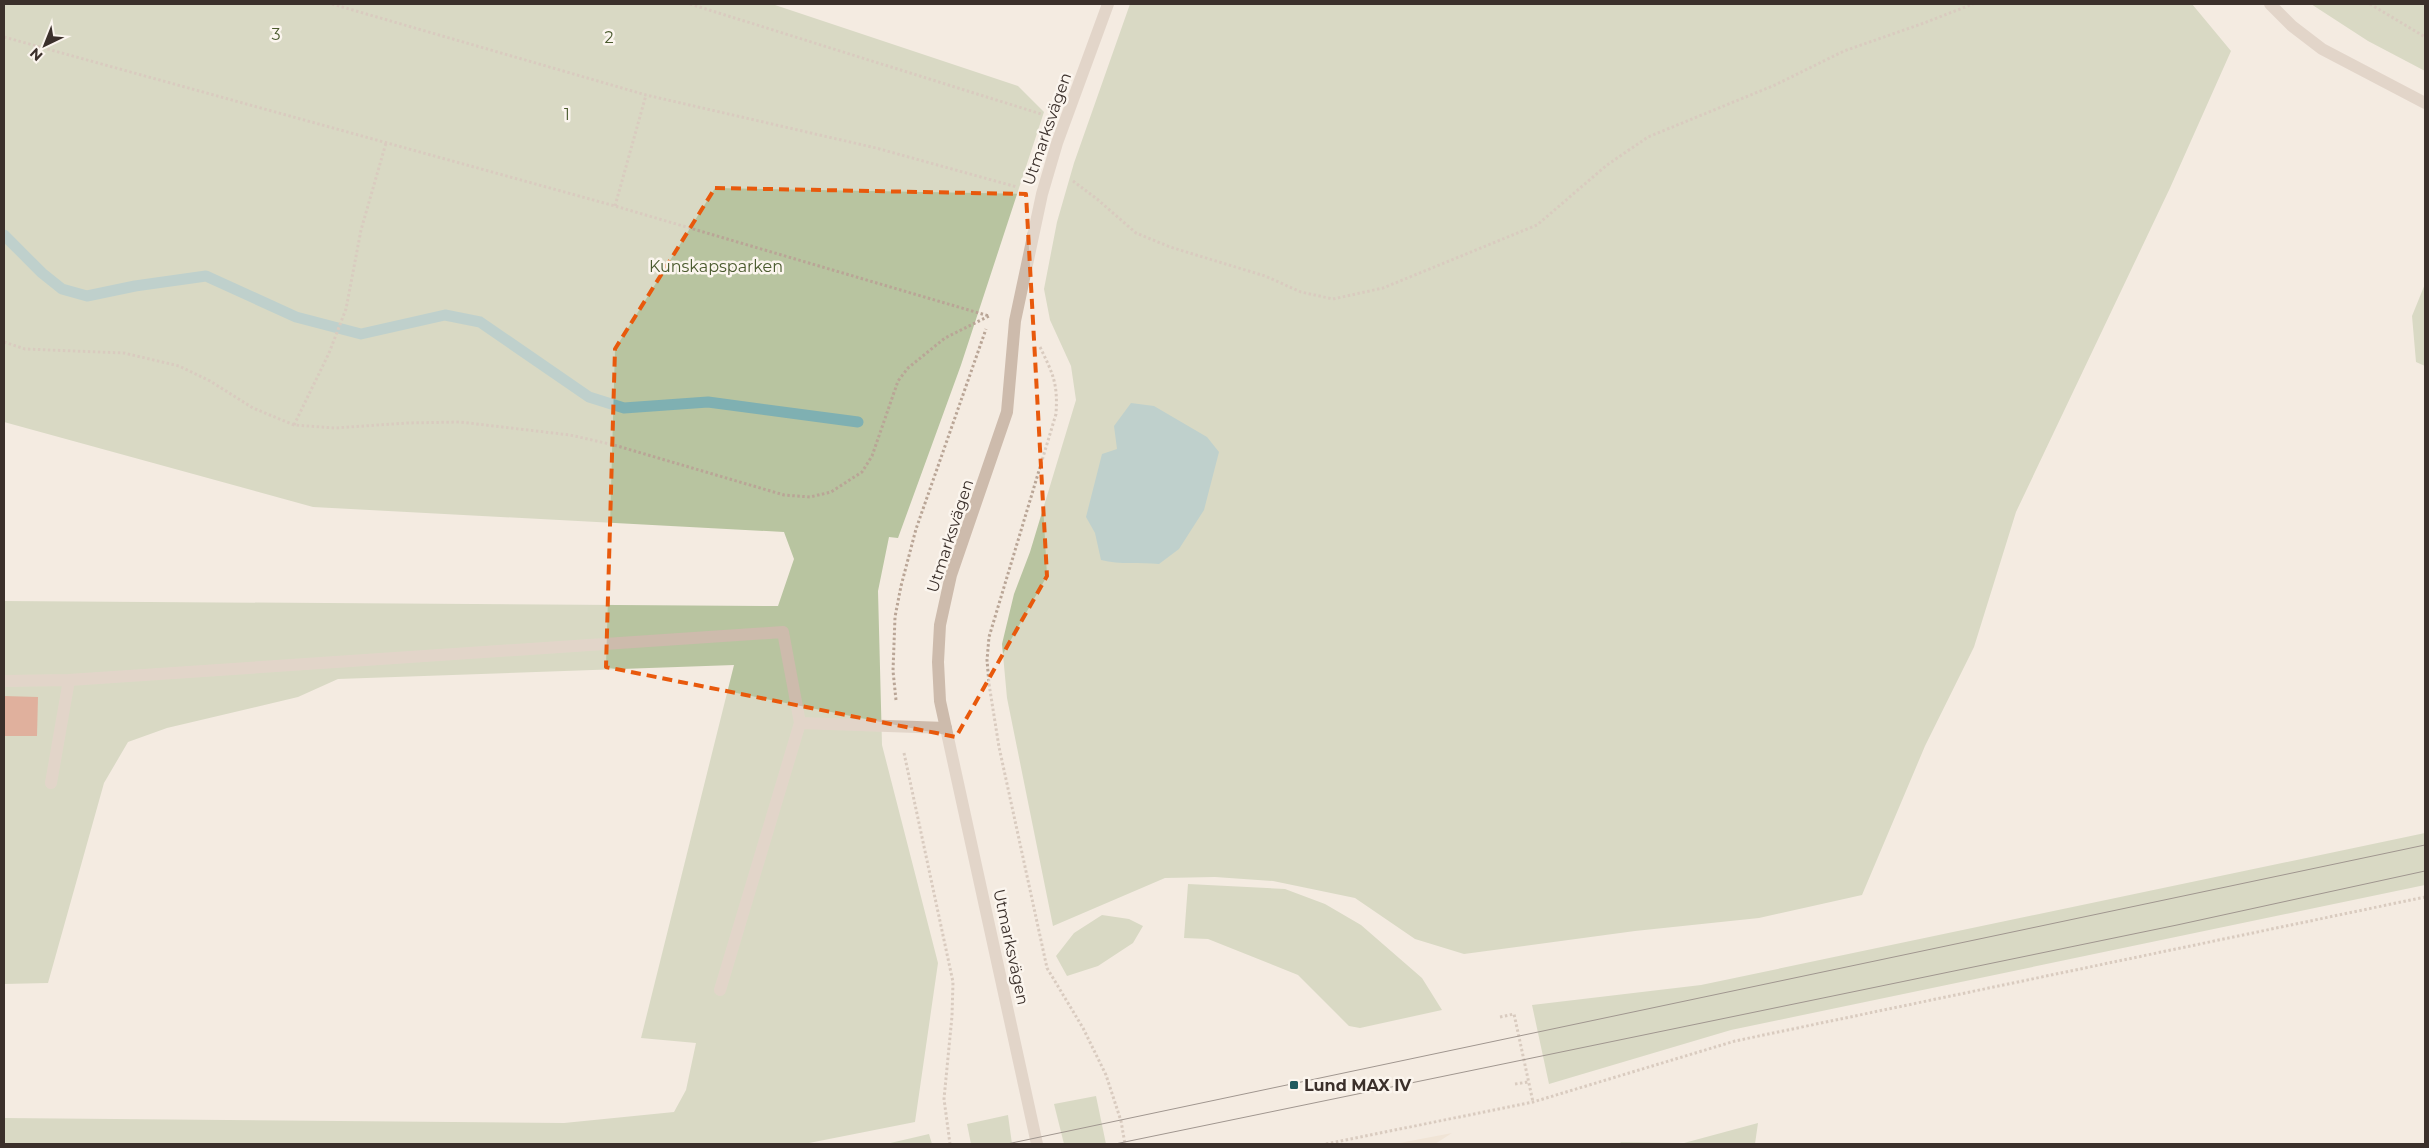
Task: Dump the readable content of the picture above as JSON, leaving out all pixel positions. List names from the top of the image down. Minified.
{"streets":{"street":["Utmarksvägen"]},"parks":["3","2","1","Kunskapsparken"],"places":{"transit":["Lund MAX IV"]},"north":"bottom left"}
